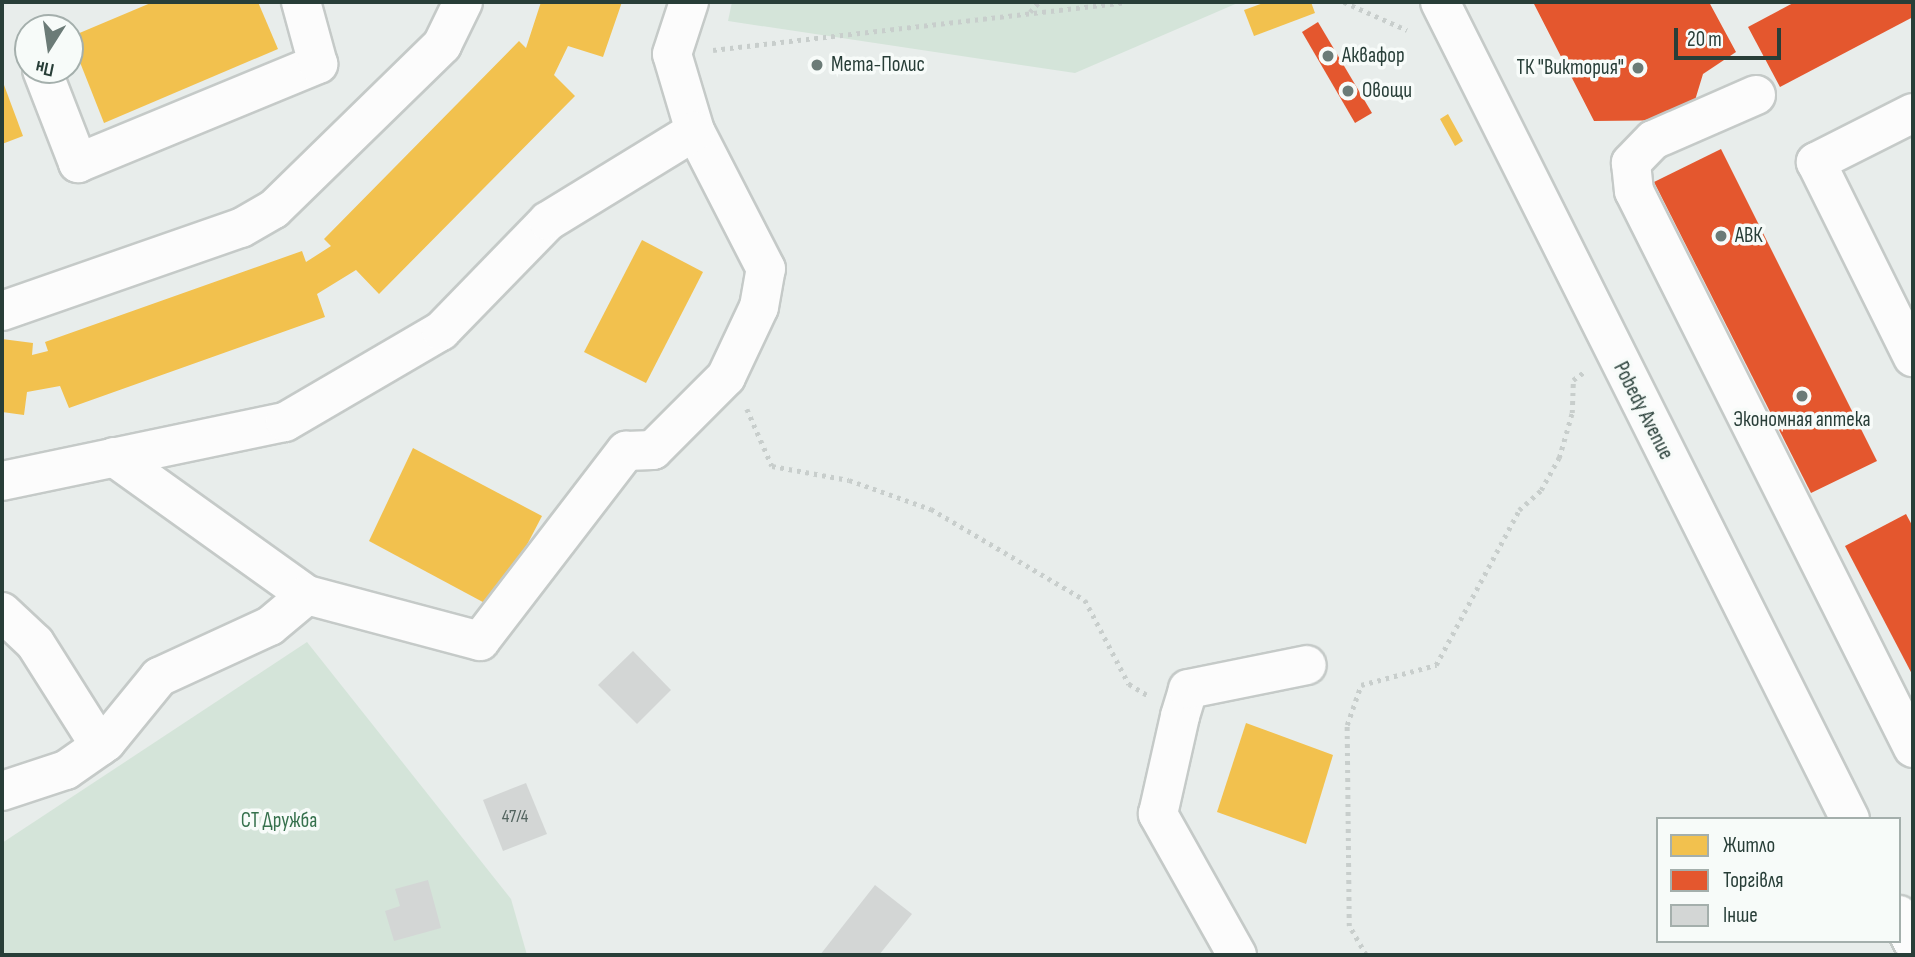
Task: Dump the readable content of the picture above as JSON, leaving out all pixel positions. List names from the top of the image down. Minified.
{"streets":{"street":["Pobedy Avenue"]},"parks":["СТ Дружба"],"places":["Аквафор","Мета-Полис","ТК \"Виктория\"","Овощи","АВК","Экономная аптека"],"house_numbers":["47/4"],"legend":["Житло","Торгівля","Інше"],"scale_bar":"20 m","north":"bottom"}
